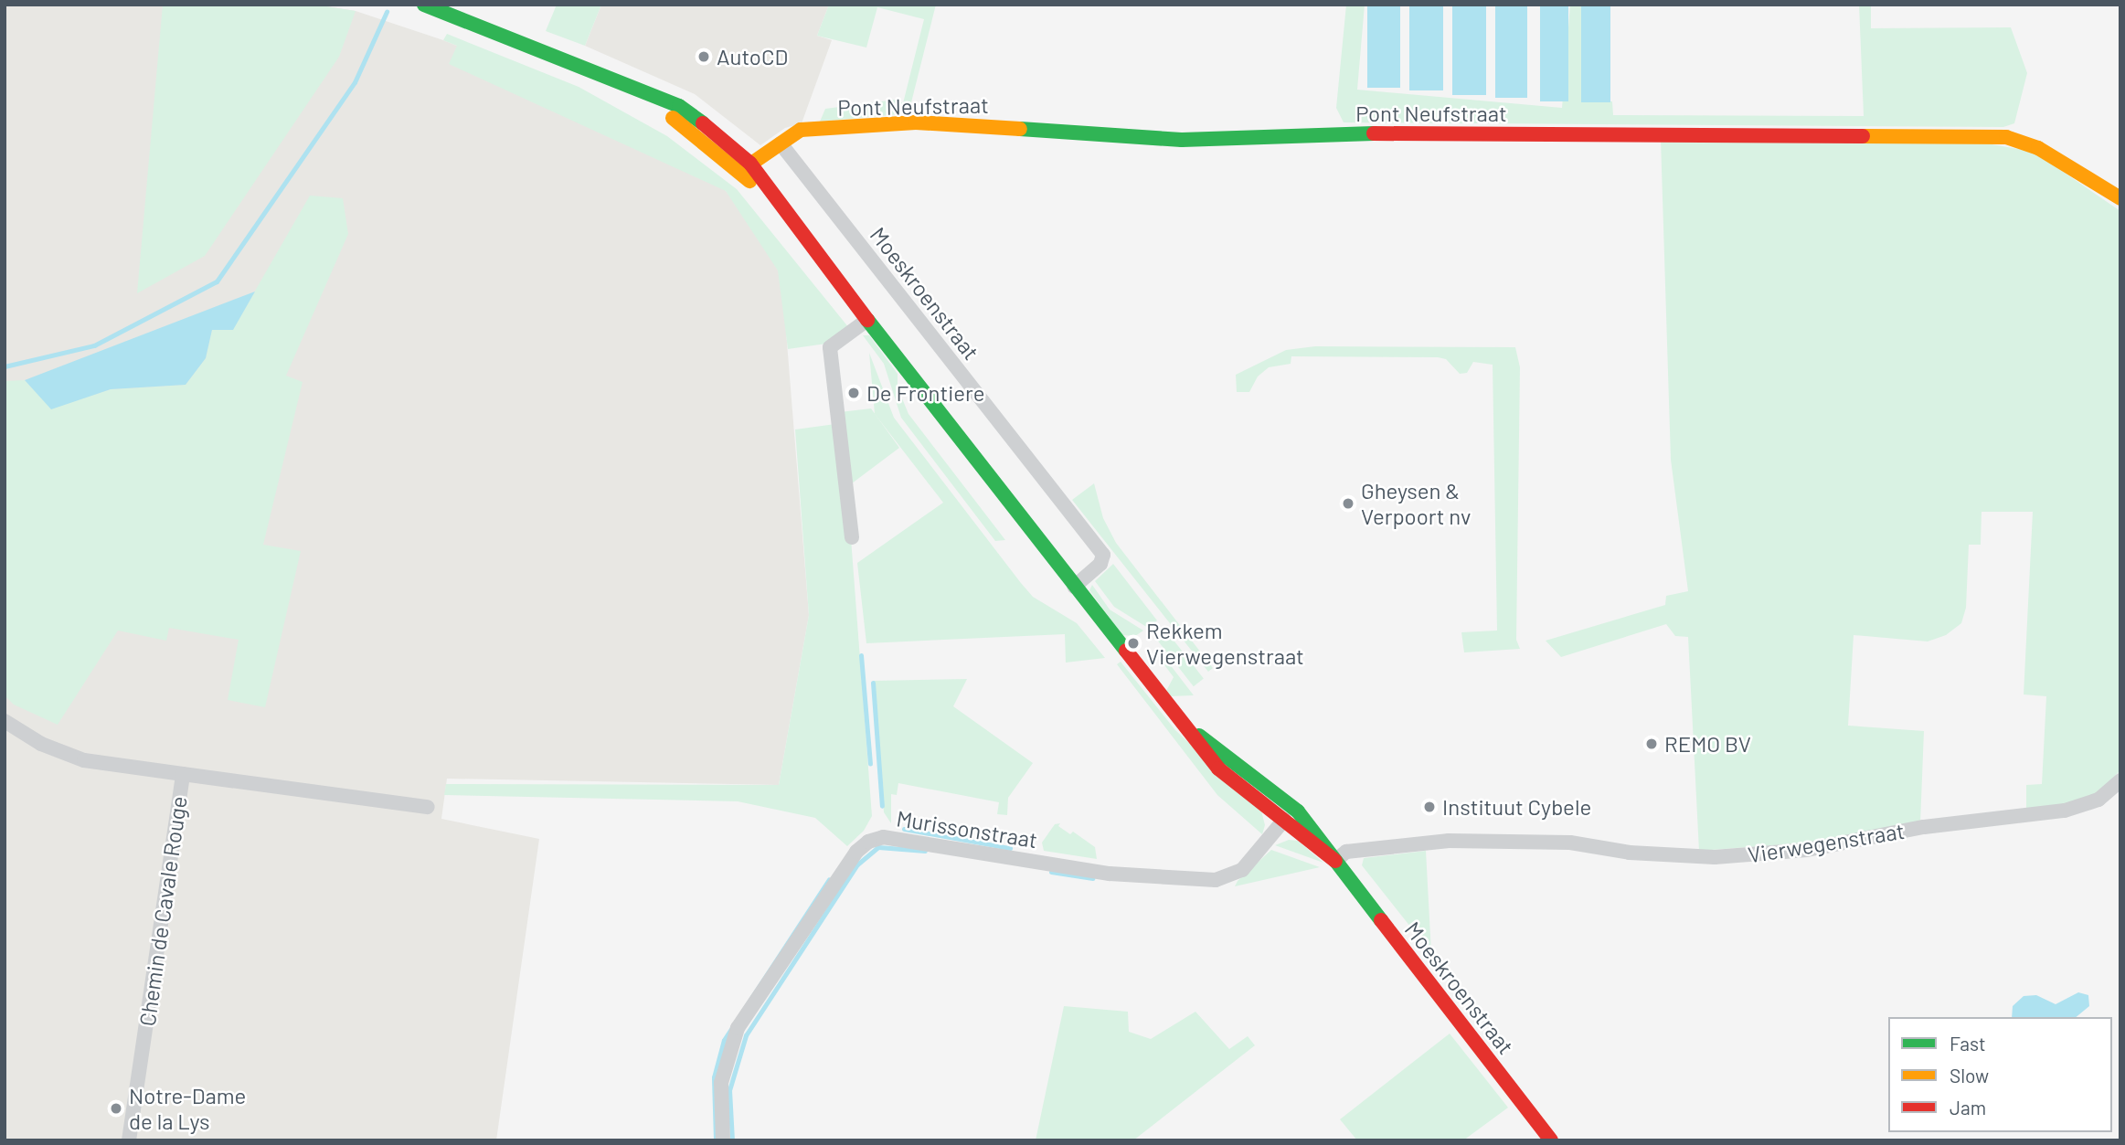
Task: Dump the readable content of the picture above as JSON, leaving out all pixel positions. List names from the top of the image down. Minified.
{"streets":{"main road":["Pont Neufstraat","Moeskroenstraat","Murissonstraat"],"street":["Vierwegenstraat","Chemin de Cavale Rouge"]},"crossings":[["Pont Neufstraat","Moeskroenstraat"],["Moeskroenstraat","Murissonstraat"],["Moeskroenstraat","Vierwegenstraat"]],"places":["AutoCD","De Frontiere","Gheysen & Verpoort nv","Rekkem Vierwegenstraat","REMO BV","Instituut Cybele","Notre-Dame de la Lys"],"legend":["Fast","Slow","Jam"]}
